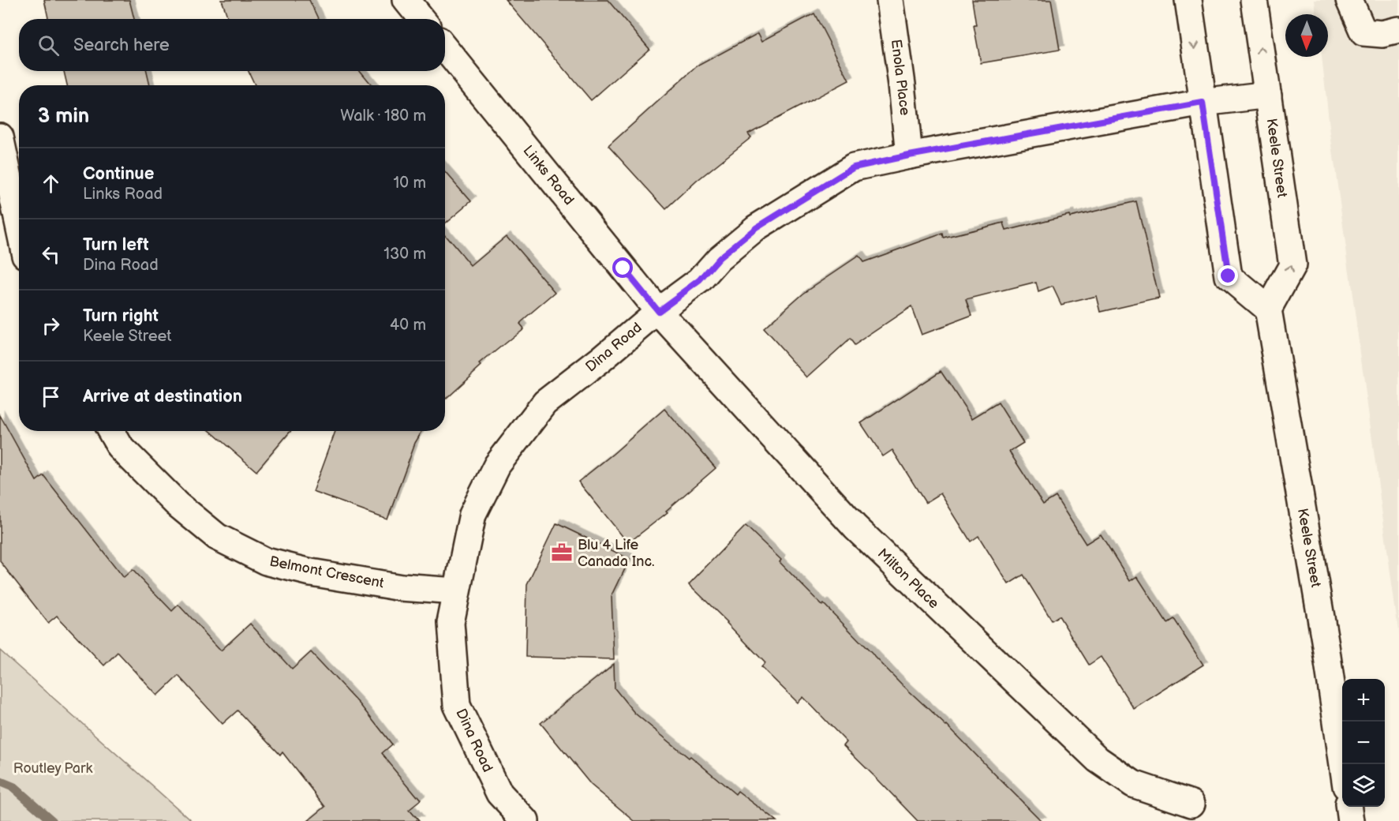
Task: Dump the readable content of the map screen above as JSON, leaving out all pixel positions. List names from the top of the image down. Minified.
{"streets":{"street":["Enola Place","Keele Street","Links Road","Dina Road","Belmont Crescent","Milton Place"]},"crossings":[["Enola Place","Dina Road"],["Keele Street","Dina Road"],["Links Road","Dina Road"],["Links Road","Milton Place"],["Dina Road","Belmont Crescent"],["Dina Road","Milton Place"]],"parks":["Routley Park"],"places":{"office":["Blu 4 Life Canada Inc."]},"north":"bottom","page":{"search":"Search here","heading":["3 min","Walk · 180 m"],"list":[["Continue","Links Road","10 m"],["Turn left","Dina Road","130 m"],["Turn right","Keele Street","40 m"],"Arrive at destination"],"map_buttons":["+","−"]}}
